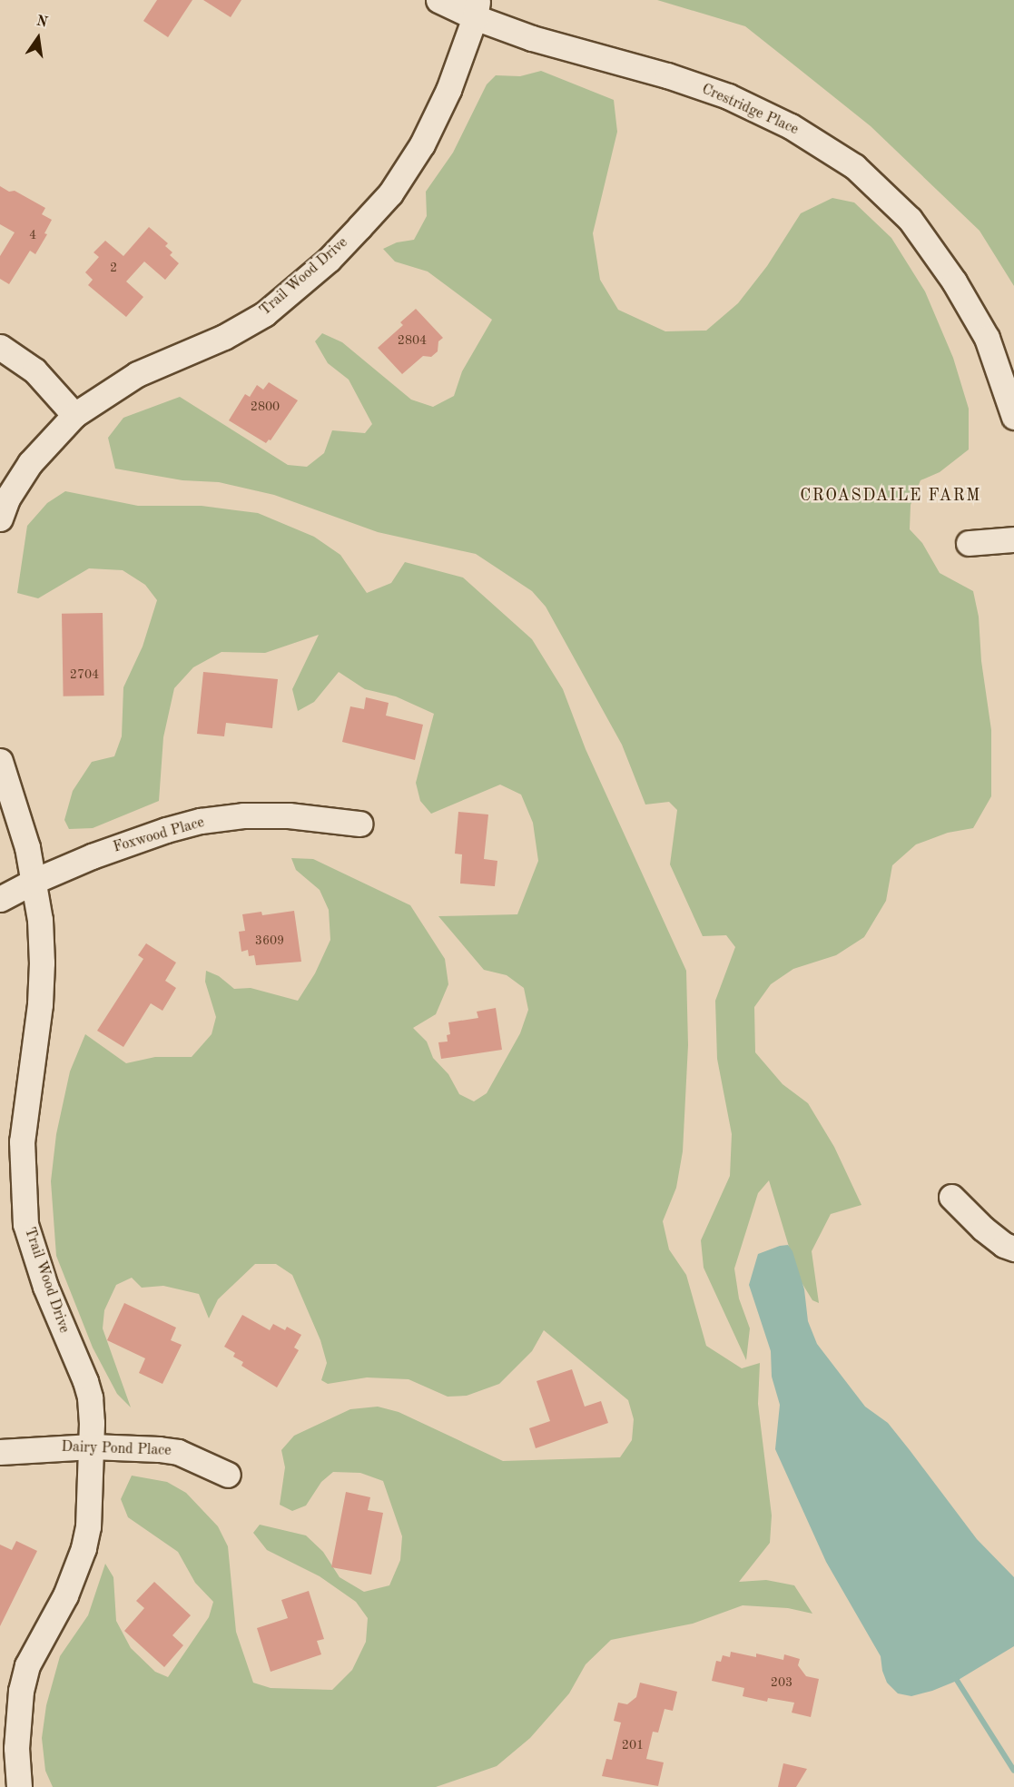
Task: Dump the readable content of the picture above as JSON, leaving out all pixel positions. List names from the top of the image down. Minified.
{"streets":{"street":["Crestridge Place","Trail Wood Drive","Foxwood Place","Dairy Pond Place"]},"crossings":[["Crestridge Place","Trail Wood Drive"],["Trail Wood Drive","Foxwood Place"],["Trail Wood Drive","Dairy Pond Place"]],"districts":["CROASDAILE FARM"],"house_numbers":["4","2","2804","2800","2704","3609","203","201"],"north":"top"}
